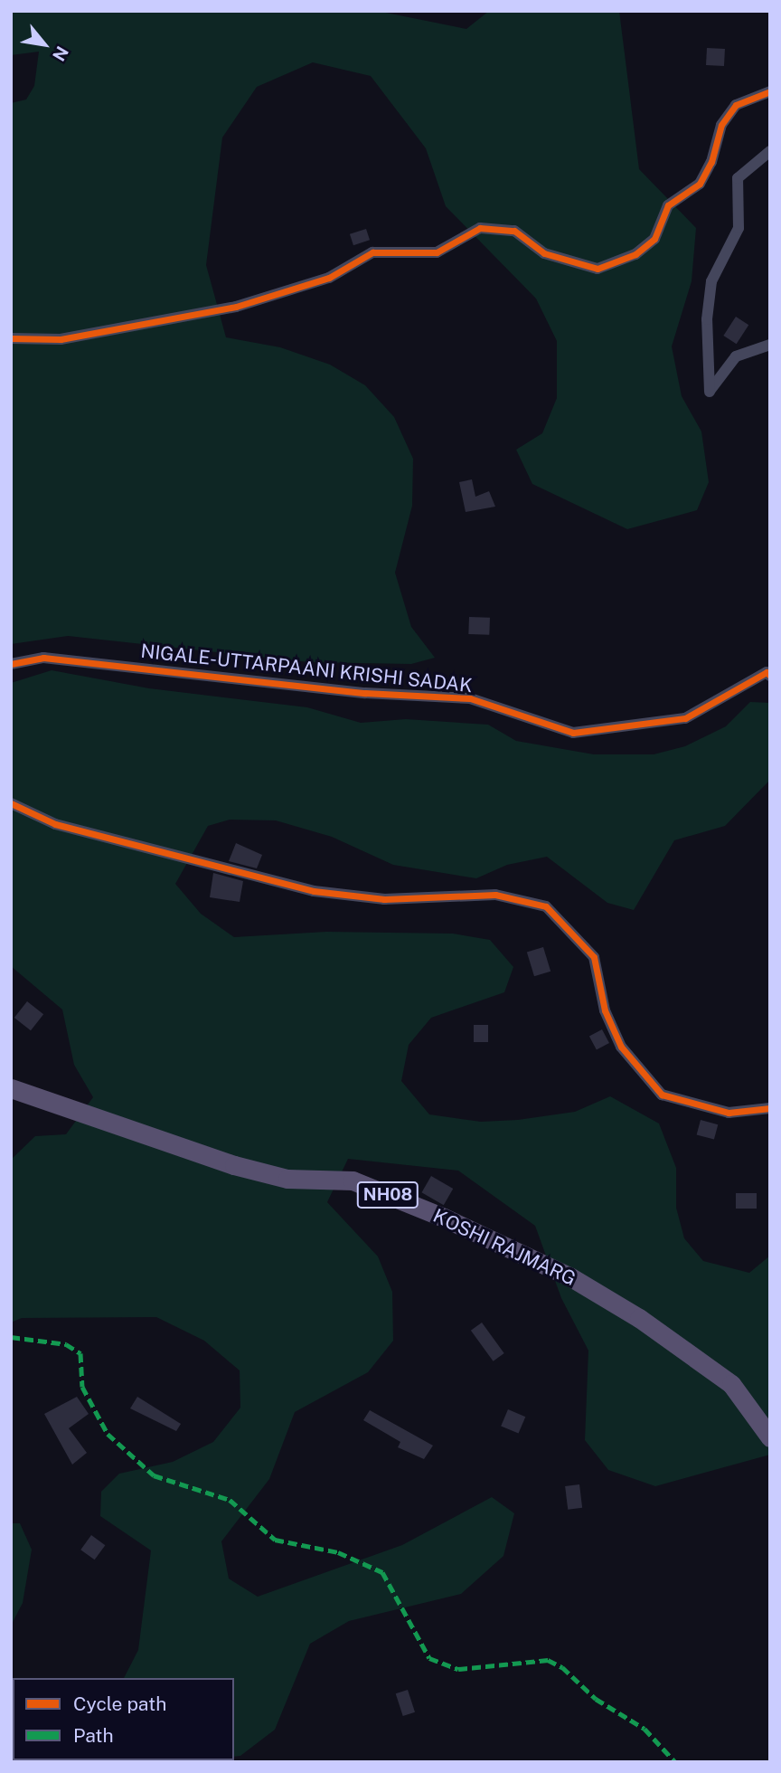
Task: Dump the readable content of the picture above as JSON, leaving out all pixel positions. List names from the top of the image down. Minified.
{"streets":{"main road":["NH08","KOSHI RAJMARG"],"street":["NIGALE-UTTARPAANI KRISHI SADAK"]},"legend":["Cycle path","Path"],"north":"bottom right"}
